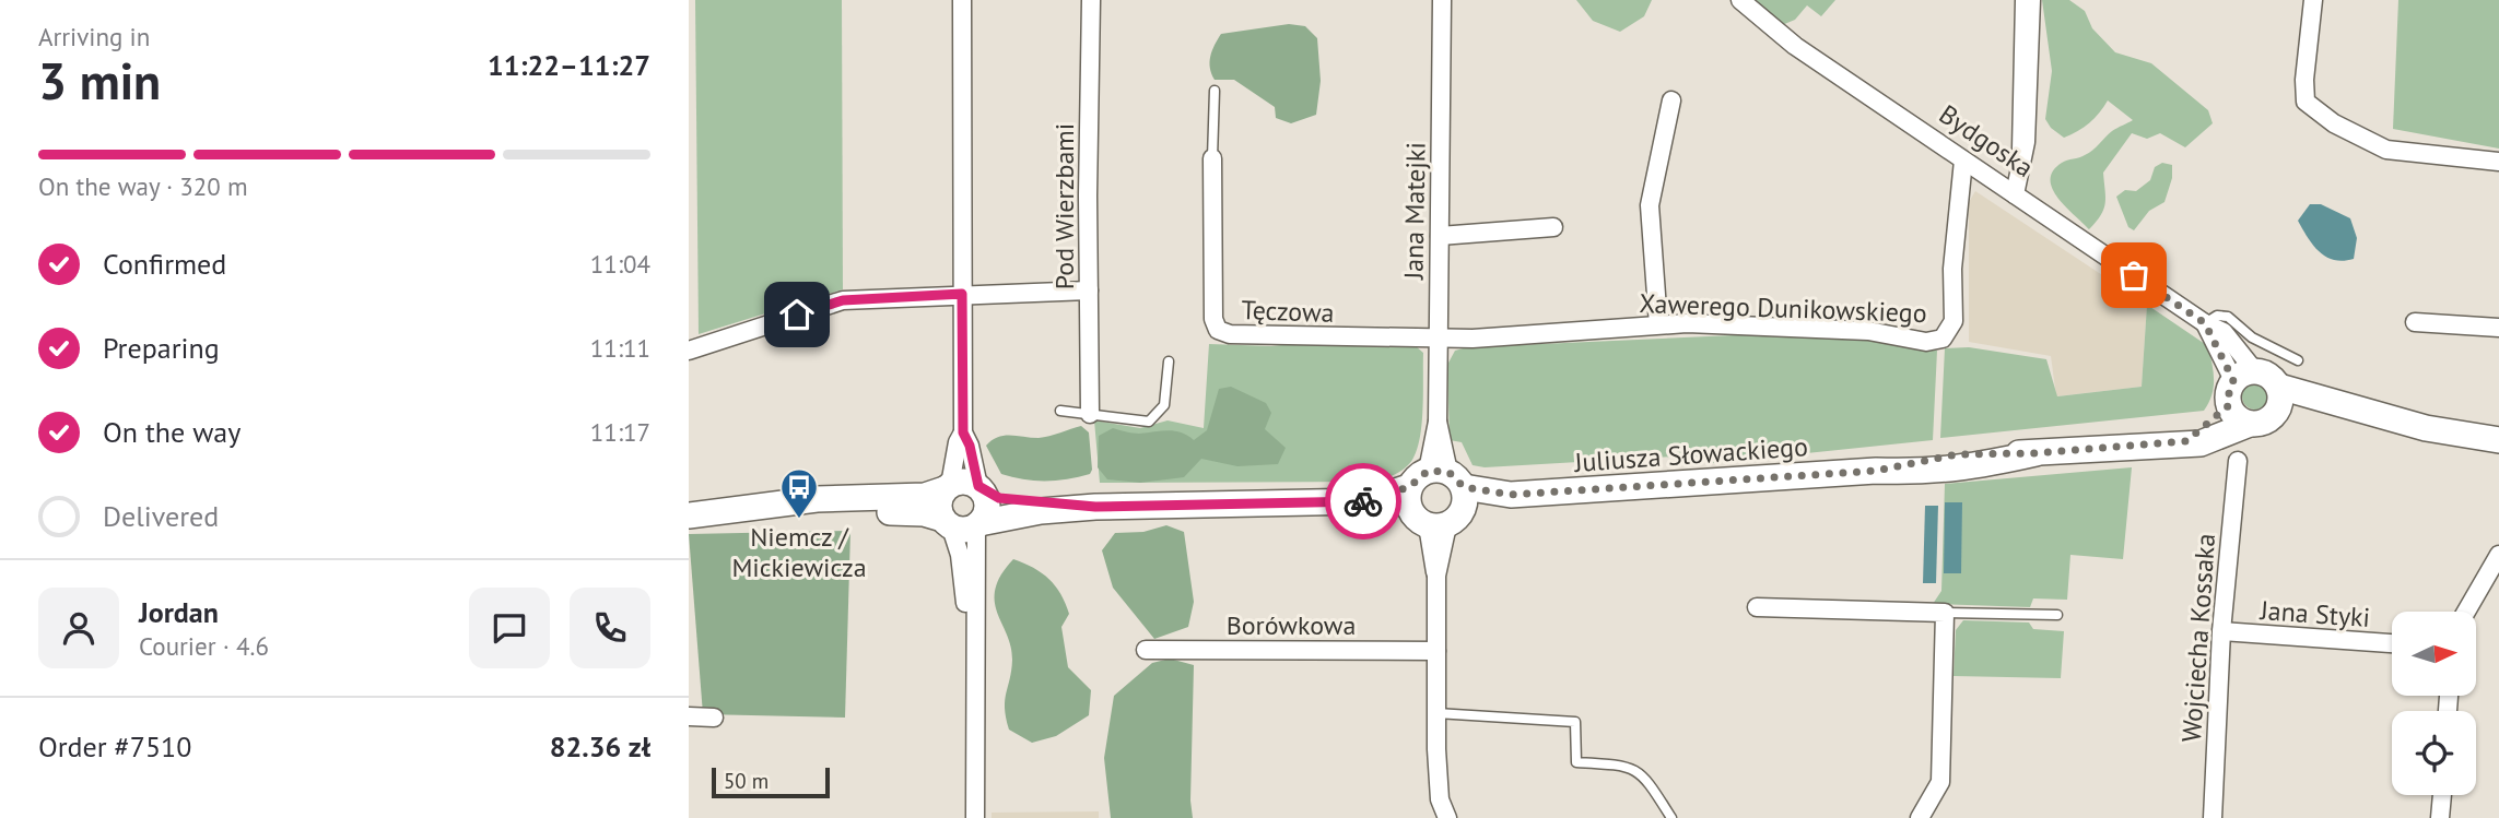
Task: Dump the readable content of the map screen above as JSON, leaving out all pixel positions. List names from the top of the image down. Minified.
{"streets":{"street":["Bydgoska","Pod Wierzbami","Jana Matejki","Xawerego Dunikowskiego","Tęczowa","Juliusza Słowackiego","Jana Styki","Borówkowa","Wojciecha Kossaka"]},"crossings":[["Bydgoska","Xawerego Dunikowskiego"],["Bydgoska","Juliusza Słowackiego"],["Jana Matejki","Xawerego Dunikowskiego"],["Jana Matejki","Tęczowa"],["Jana Matejki","Juliusza Słowackiego"],["Jana Matejki","Borówkowa"],["Xawerego Dunikowskiego","Tęczowa"],["Jana Styki","Wojciecha Kossaka"]],"places":{"bus stop":["Niemcz / Mickiewicza"]},"scale_bar":"50 m","north":"right","page":{"heading":["3 min","Arriving in","11:22–11:27"],"panel":["Jordan","Courier · 4.6","Order #7510","82.36 zł"],"bar":"On the way · 320 m","list":[["Confirmed","11:04"],["Preparing","11:11"],["On the way","11:17"],"Delivered"],"scale":"50 m"}}
